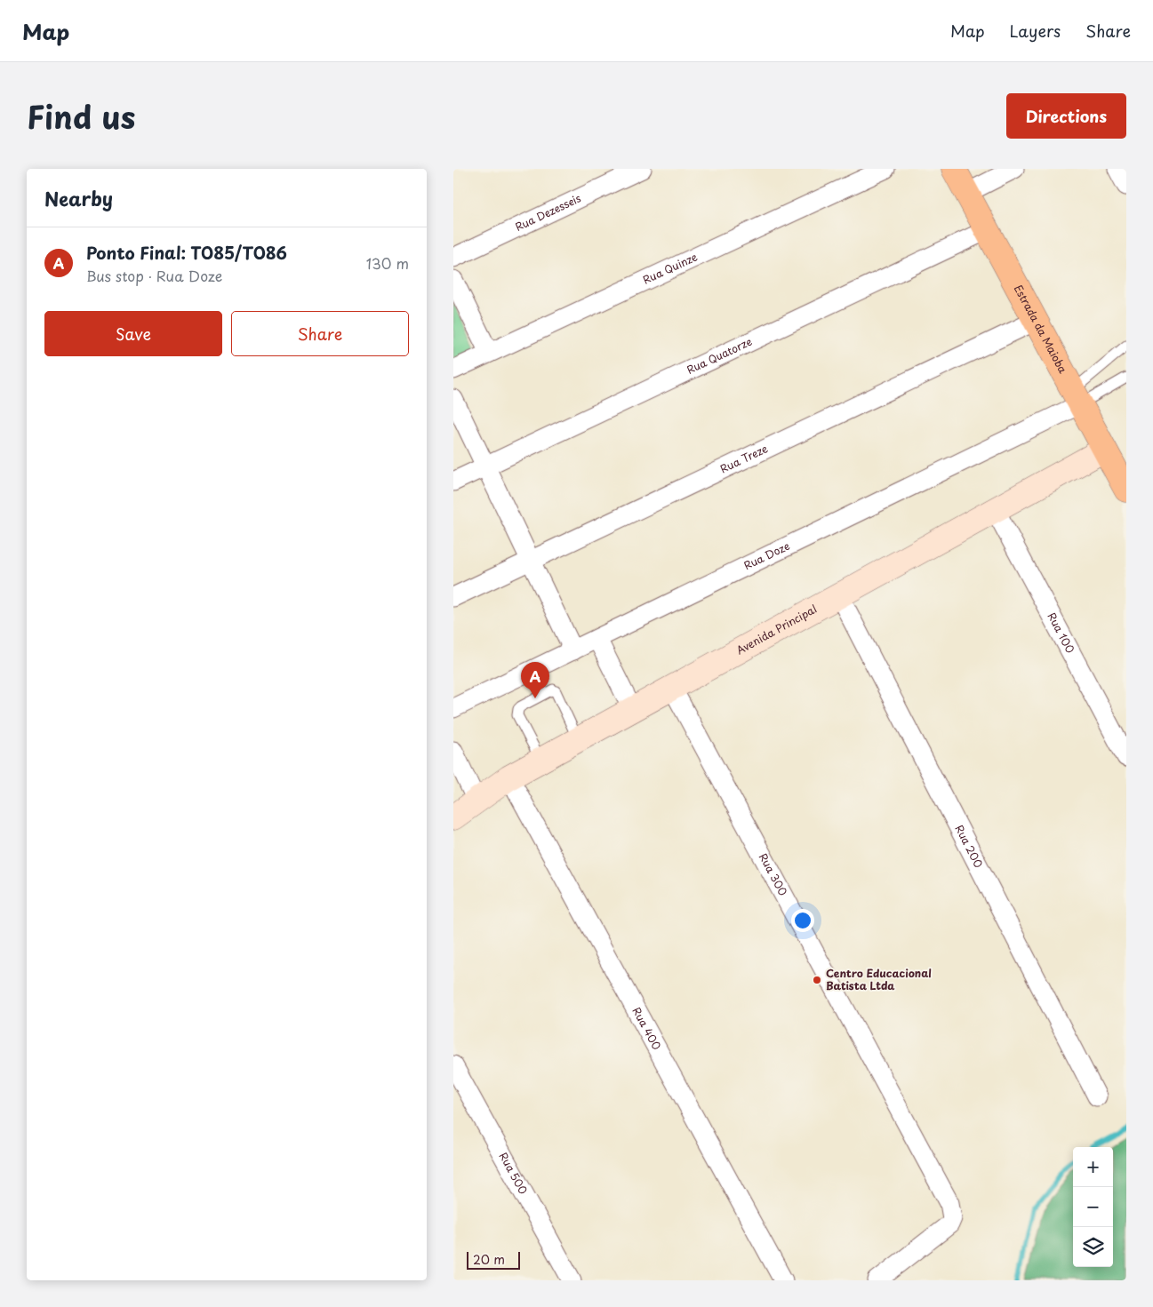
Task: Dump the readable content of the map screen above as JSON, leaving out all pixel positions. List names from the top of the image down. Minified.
{"streets":{"main road":["Estrada da Maioba","Avenida Principal"],"street":["Rua Dezesseis","Rua Quinze","Rua Quatorze","Rua Treze","Rua Doze","Rua 100","Rua 200","Rua 300","Rua 400","Rua 500"]},"crossings":[["Estrada da Maioba","Rua Quatorze"],["Estrada da Maioba","Rua Treze"],["Estrada da Maioba","Rua Doze"],["Estrada da Maioba","Avenida Principal"],["Avenida Principal","Rua 100"],["Avenida Principal","Rua 200"],["Avenida Principal","Rua 300"],["Avenida Principal","Rua 400"]],"places":["Centro Educacional Batista Ltda"],"scale_bar":"20 m","page":{"header":"Map","nav":["Map","Layers","Share"],"title":"Find us","buttons":["Directions",["Save","Share"]],"heading":"Nearby","list":[{"mark":"A","name":"Ponto Final: T085/T086","note":"Bus stop · Rua Doze","value":"130 m"}],"pins":"A","map_buttons":["+","−"],"scale":"20 m"}}
